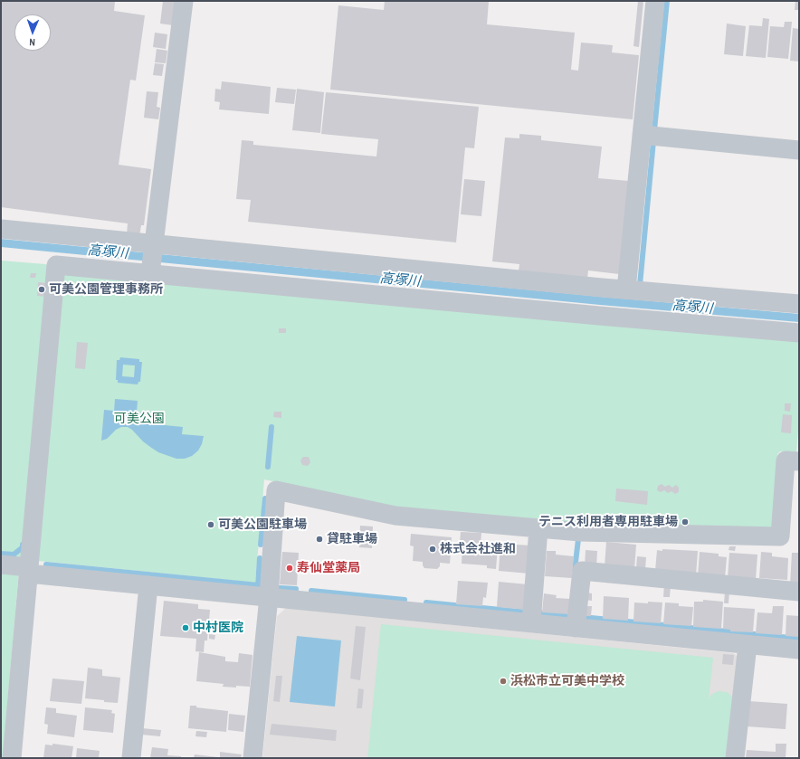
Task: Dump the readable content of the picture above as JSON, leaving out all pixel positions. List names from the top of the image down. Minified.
{"water":["高塚川"],"parks":["可美公園"],"places":["可美公園管理事務所","テニス利用者専用駐車場","可美公園駐車場","貸駐車場","株式会社進和","寿仙堂薬局","中村医院","浜松市立可美中学校"],"north":"bottom"}
